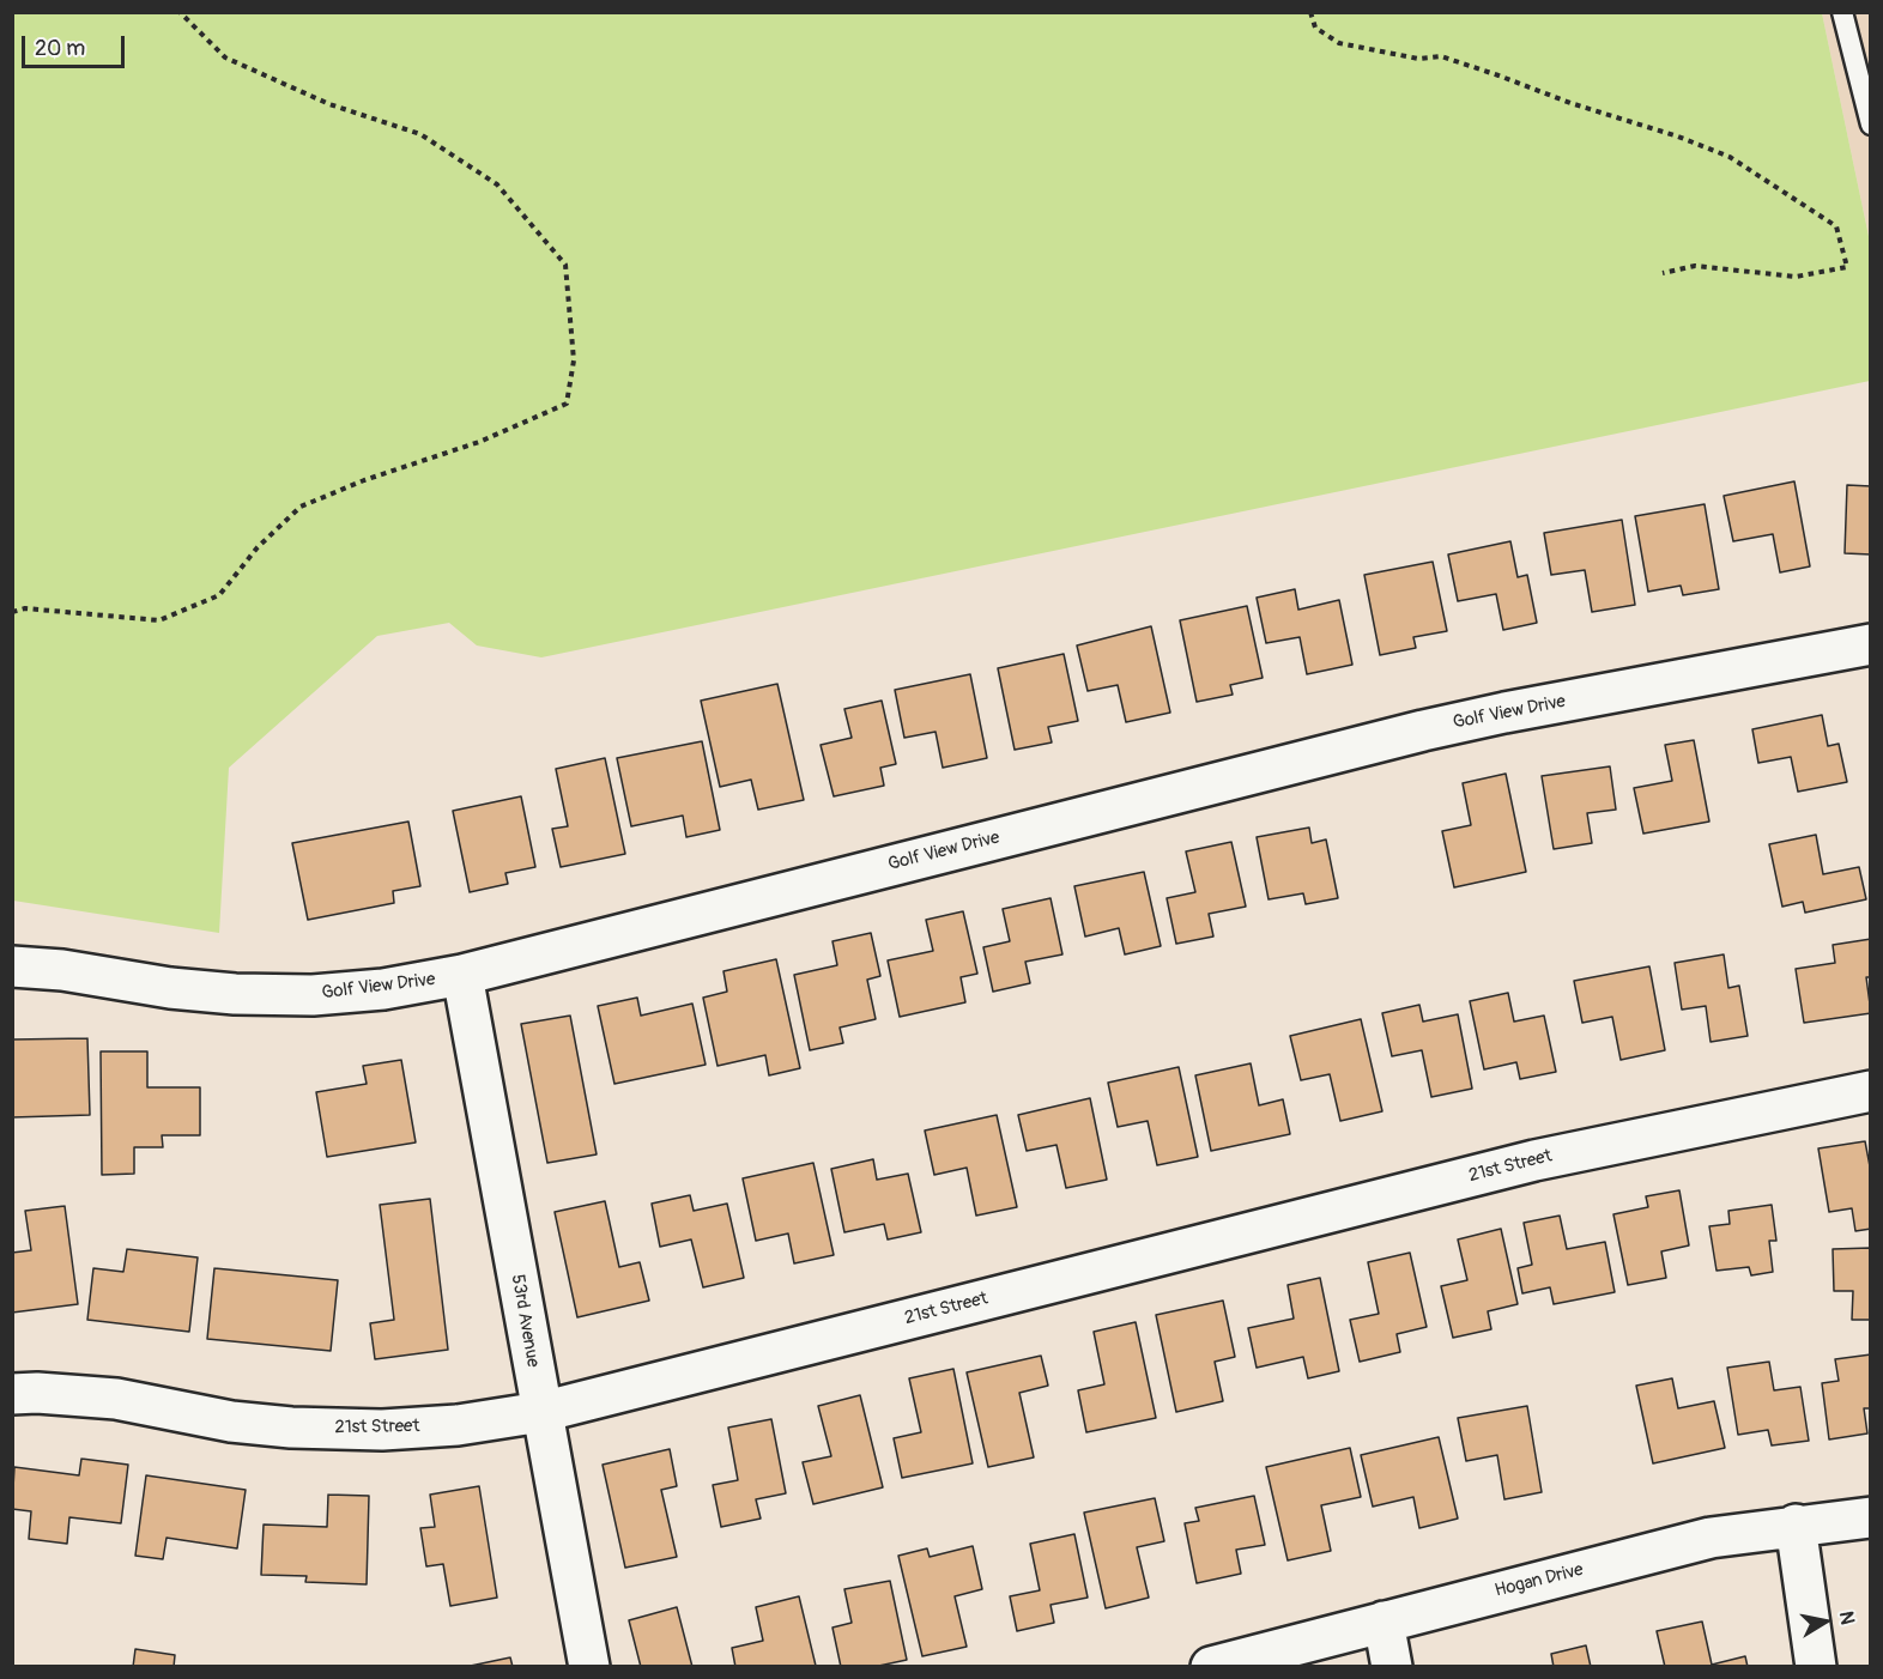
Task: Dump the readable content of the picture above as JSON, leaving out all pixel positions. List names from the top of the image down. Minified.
{"streets":{"street":["Golf View Drive","21st Street","53rd Avenue","Hogan Drive"]},"crossings":[["Golf View Drive","53rd Avenue"],["21st Street","53rd Avenue"]],"scale_bar":"20 m","north":"right"}
